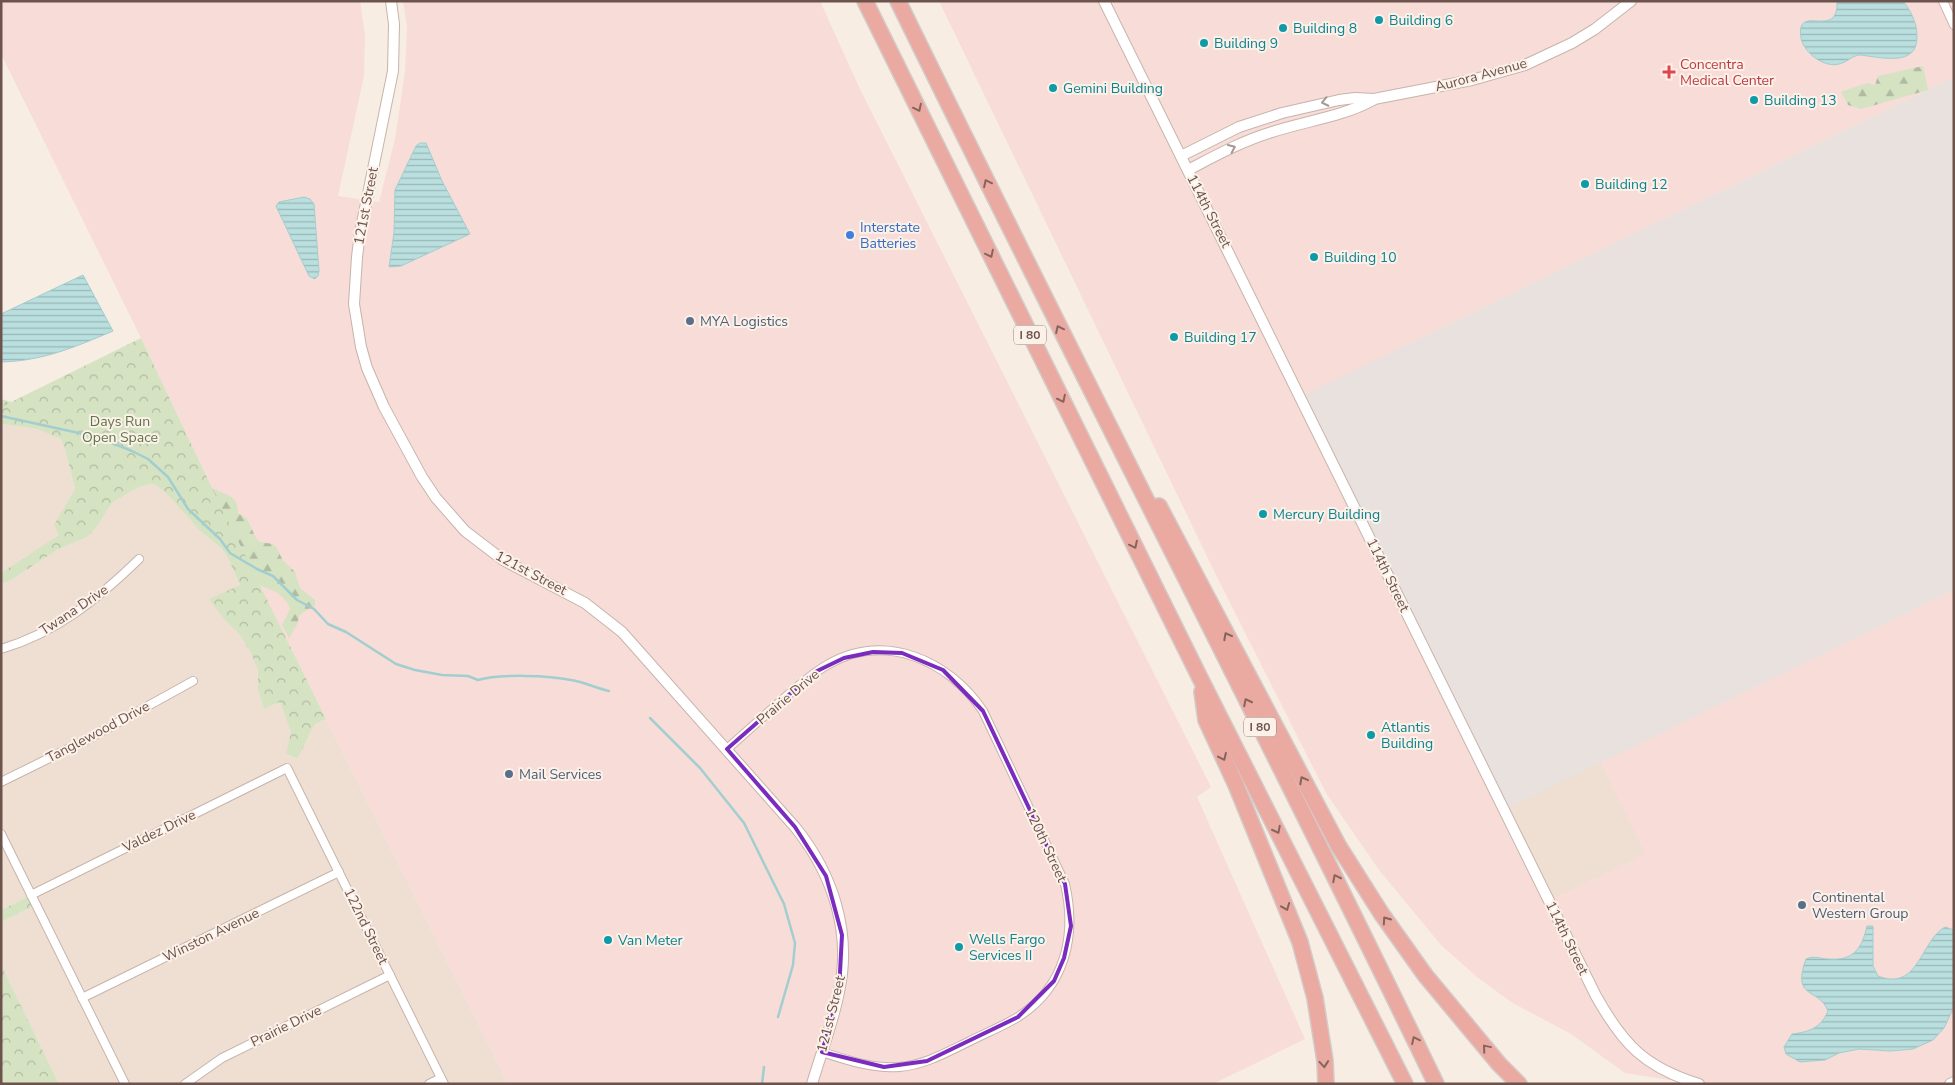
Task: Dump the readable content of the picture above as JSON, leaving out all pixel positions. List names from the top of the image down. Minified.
{"streets":{"highway":["I 80"],"street":["Aurora Avenue","121st Street","114th Street","Twana Drive","Prairie Drive","Tanglewood Drive","Valdez Drive","120th Street","122nd Street","Winston Avenue"]},"crossings":[["Aurora Avenue","114th Street"],["121st Street","Prairie Drive"],["121st Street","120th Street"],["Prairie Drive","120th Street"],["Prairie Drive","122nd Street"],["Valdez Drive","122nd Street"],["122nd Street","Winston Avenue"]],"parks":["Days Run Open Space"],"places":{"other":["Building 6","Building 8","Building 9","Gemini Building","Building 13","Building 12","Interstate Batteries","Building 10","MYA Logistics","Building 17","Mercury Building","Atlantis Building","Mail Services","Continental Western Group","Van Meter","Wells Fargo Services II"],"health":["Concentra Medical Center"]}}
